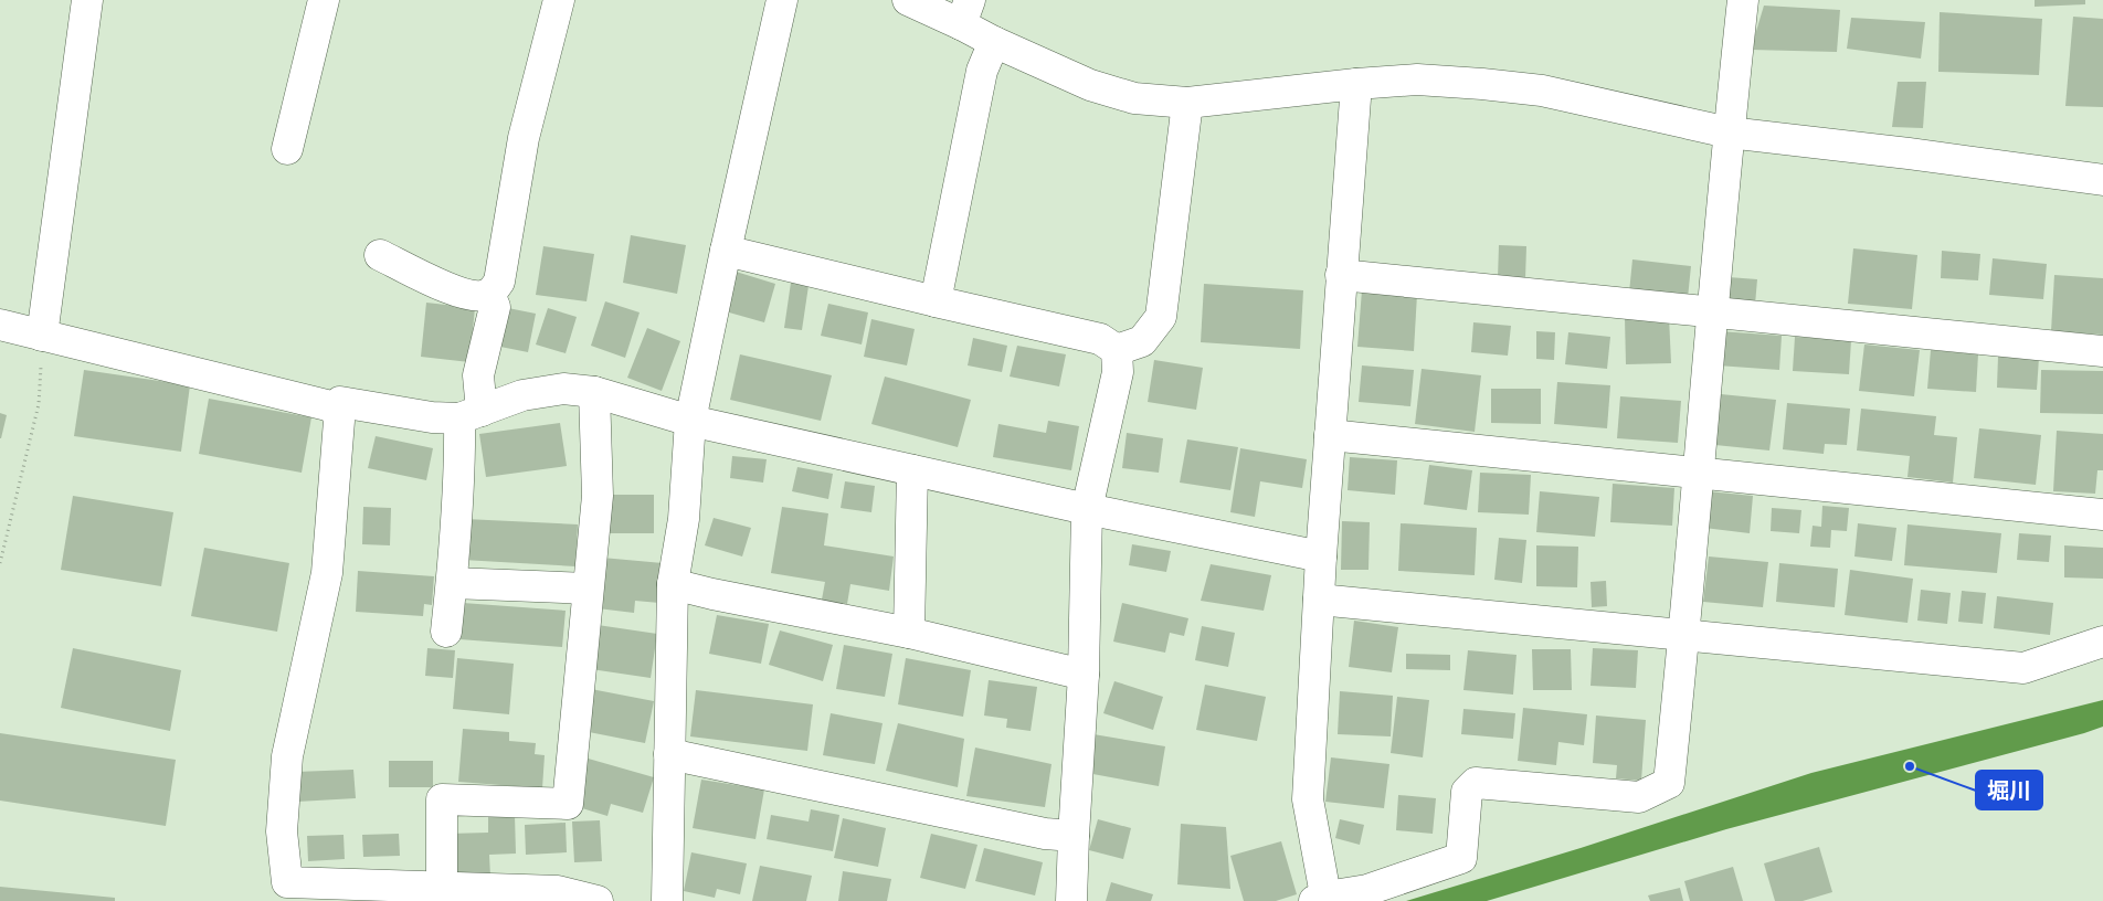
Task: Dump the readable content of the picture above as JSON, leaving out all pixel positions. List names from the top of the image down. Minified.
{"places":["堀川"]}
